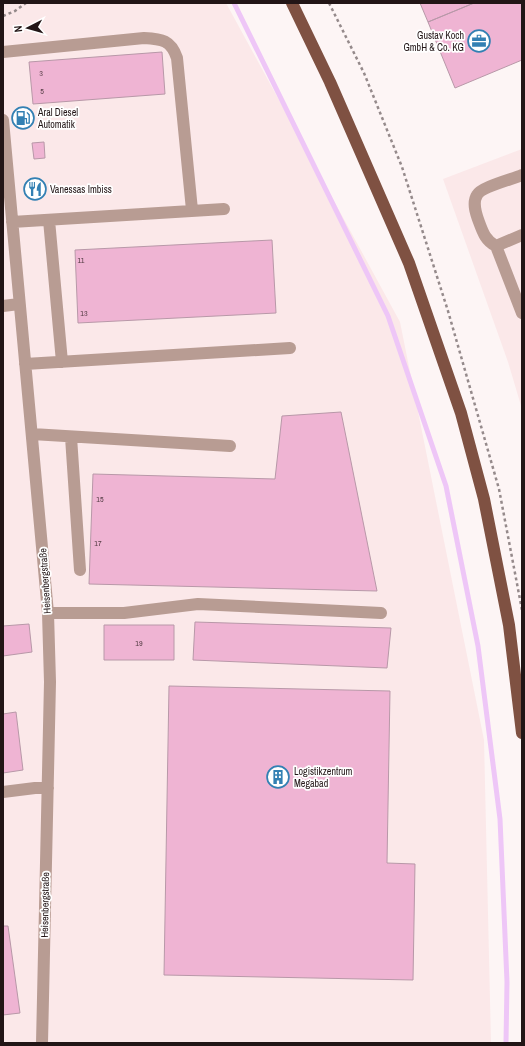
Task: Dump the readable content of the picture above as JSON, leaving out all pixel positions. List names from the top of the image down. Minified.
{"streets":{"street":["Heisenbergstraße"]},"places":{"office":["Gustav Koch GmbH & Co. KG"],"fuel station":["Aral Diesel Automatik"],"restaurant":["Vanessas Imbiss"],"building":["Logistikzentrum Megabad"]},"house_numbers":["3","5","11","13","15","17","19"],"north":"left"}
